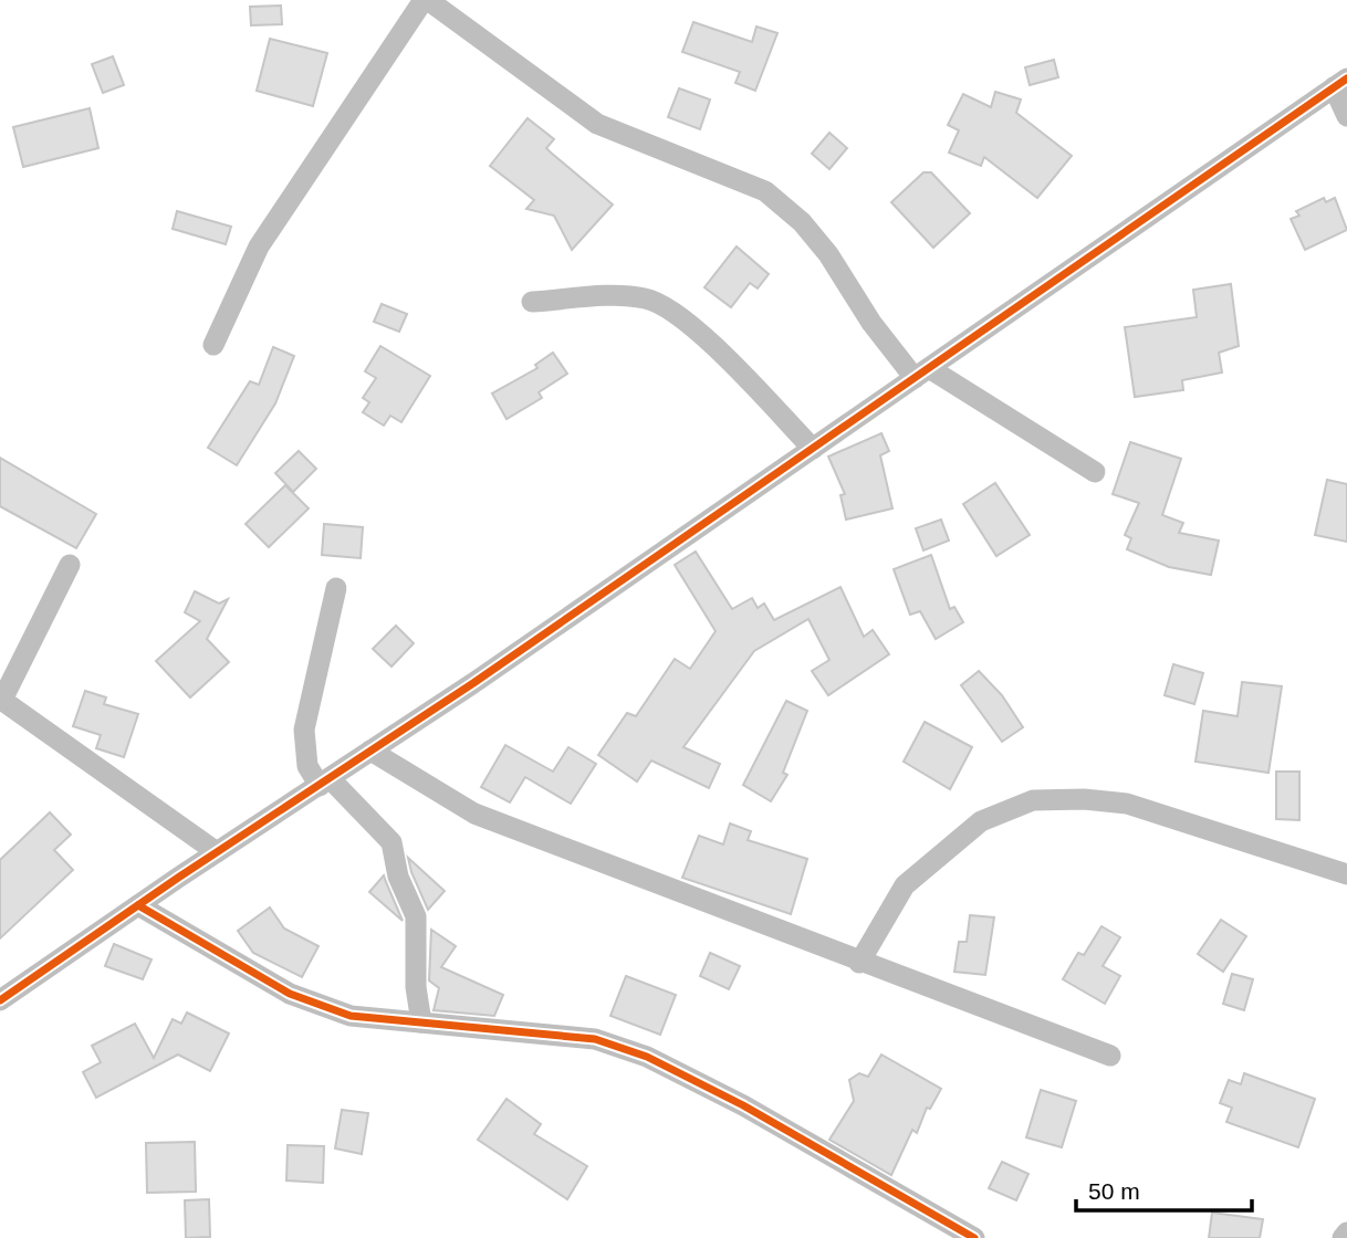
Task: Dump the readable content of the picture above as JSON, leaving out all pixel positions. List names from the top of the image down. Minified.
{"scale_bar":"50 m"}
